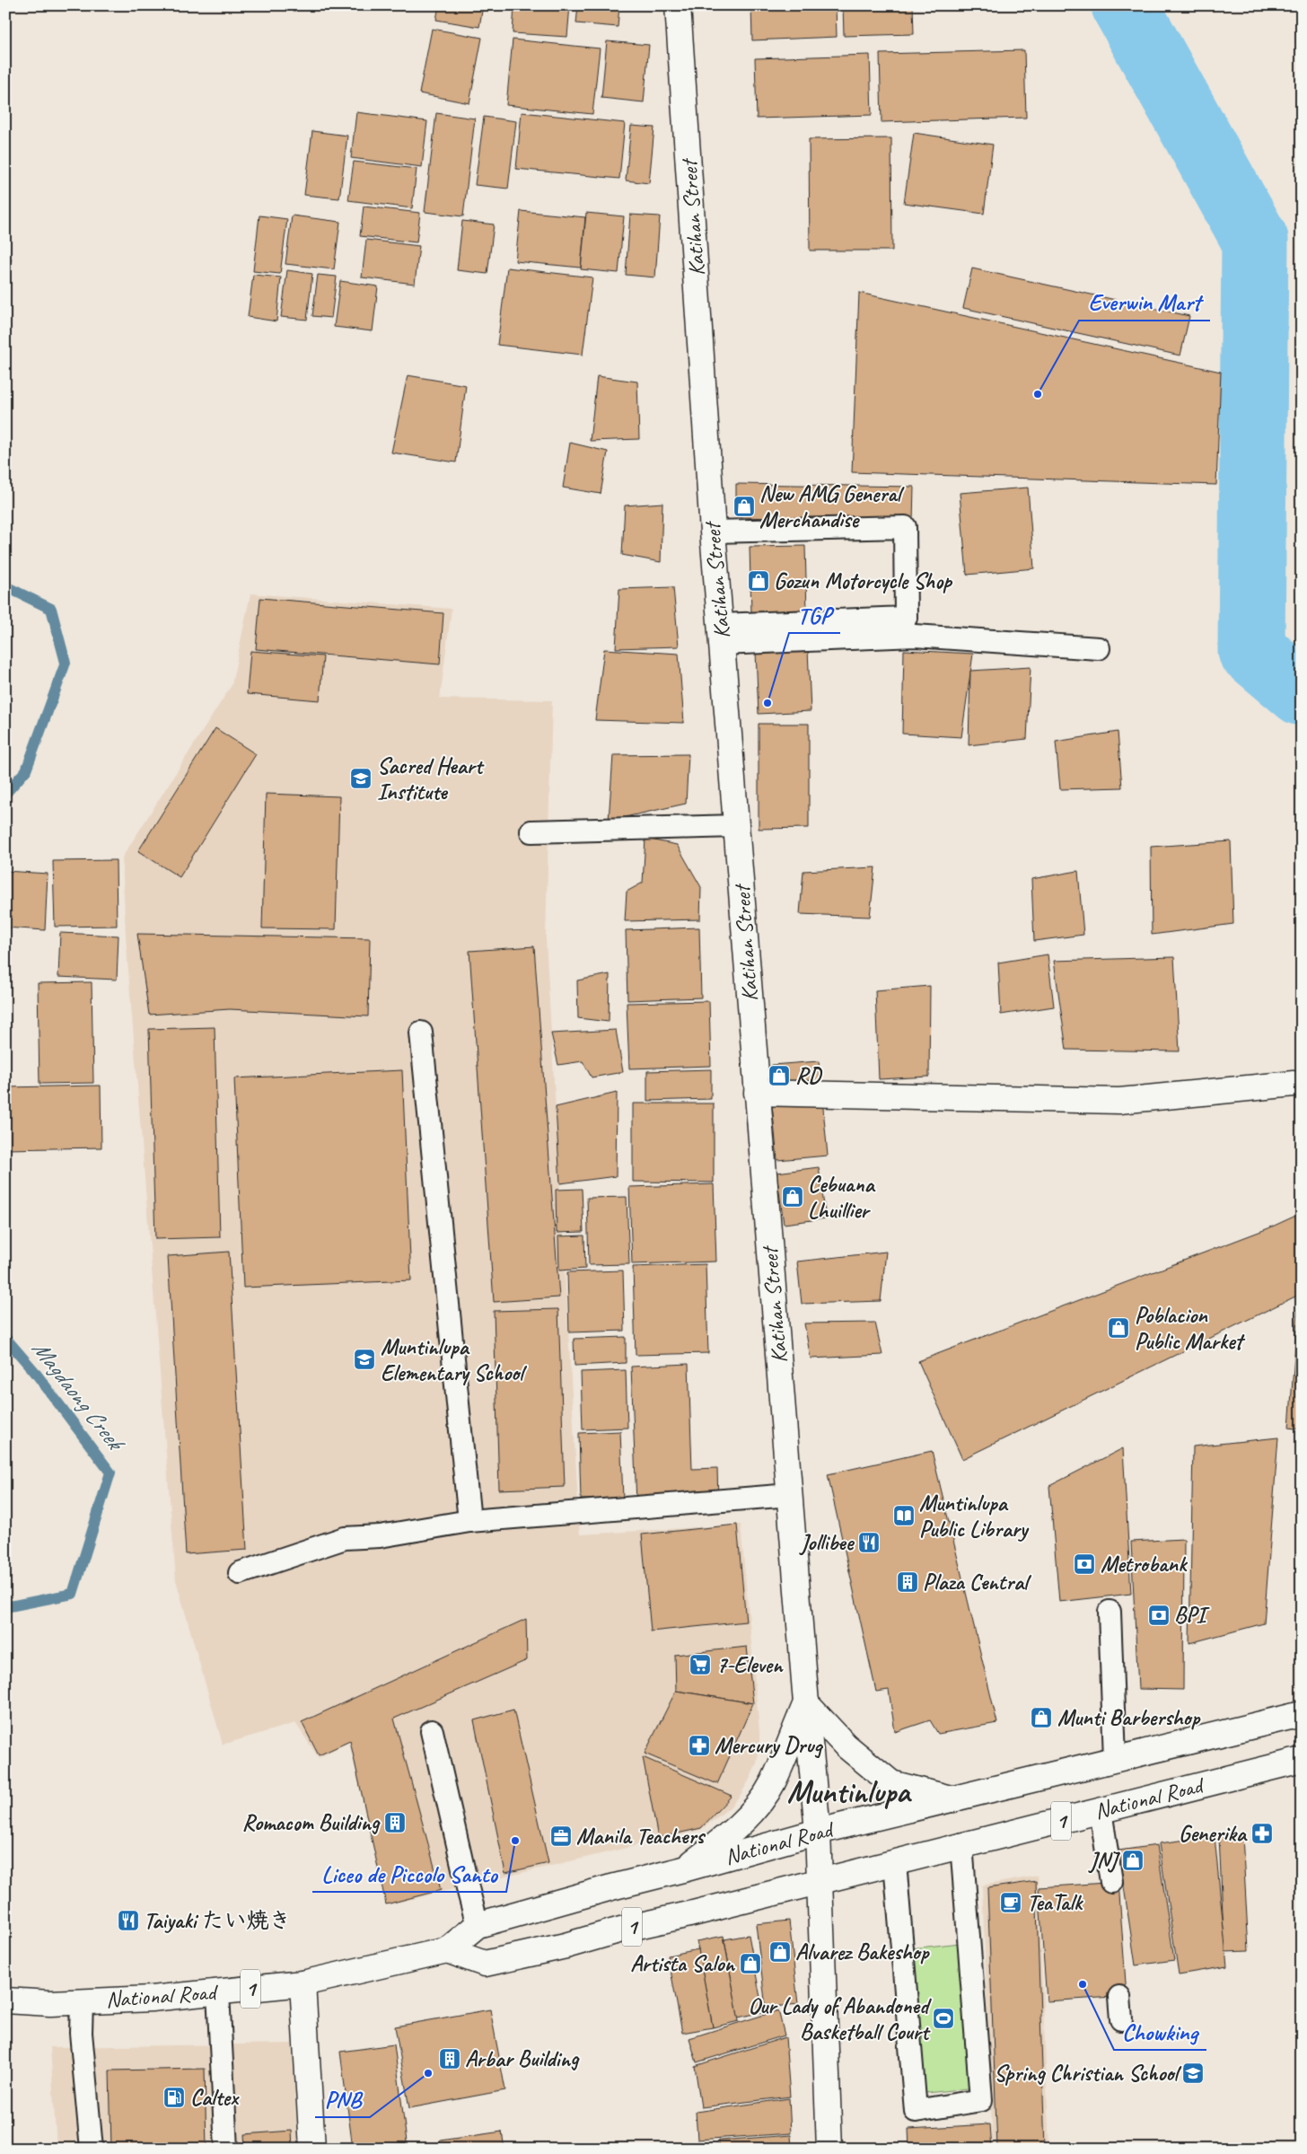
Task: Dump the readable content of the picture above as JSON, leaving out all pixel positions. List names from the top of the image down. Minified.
{"streets":{"main road":["Katihan Street","National Road","1"]},"crossings":[["Katihan Street","National Road"]],"districts":["Muntinlupa"],"water":["Magdaong Creek"],"places":{"other":["Everwin Mart","TGP","Liceo de Piccolo Santo","Chowking","PNB"],"shop":["New AMG General Merchandise","Gozun Motorcycle Shop","RD","Cebuana Lhuillier","Poblacion Public Market","Munti Barbershop","JNJ","Alvarez Bakeshop","Artista Salon"],"school or university":["Sacred Heart Institute","Muntinlupa Elementary School","Spring Christian School"],"library":["Muntinlupa Public Library"],"restaurant":["Jollibee","Taiyaki たい焼き"],"bank":["Metrobank","BPI"],"building":["Plaza Central","Romacom Building","Arbar Building"],"supermarket":["7-Eleven"],"pharmacy":["Mercury Drug","Generika"],"office":["Manila Teachers"],"cafe":["TeaTalk"],"sports":["Our Lady of Abandoned Basketball Court"],"fuel station":["Caltex"]}}
